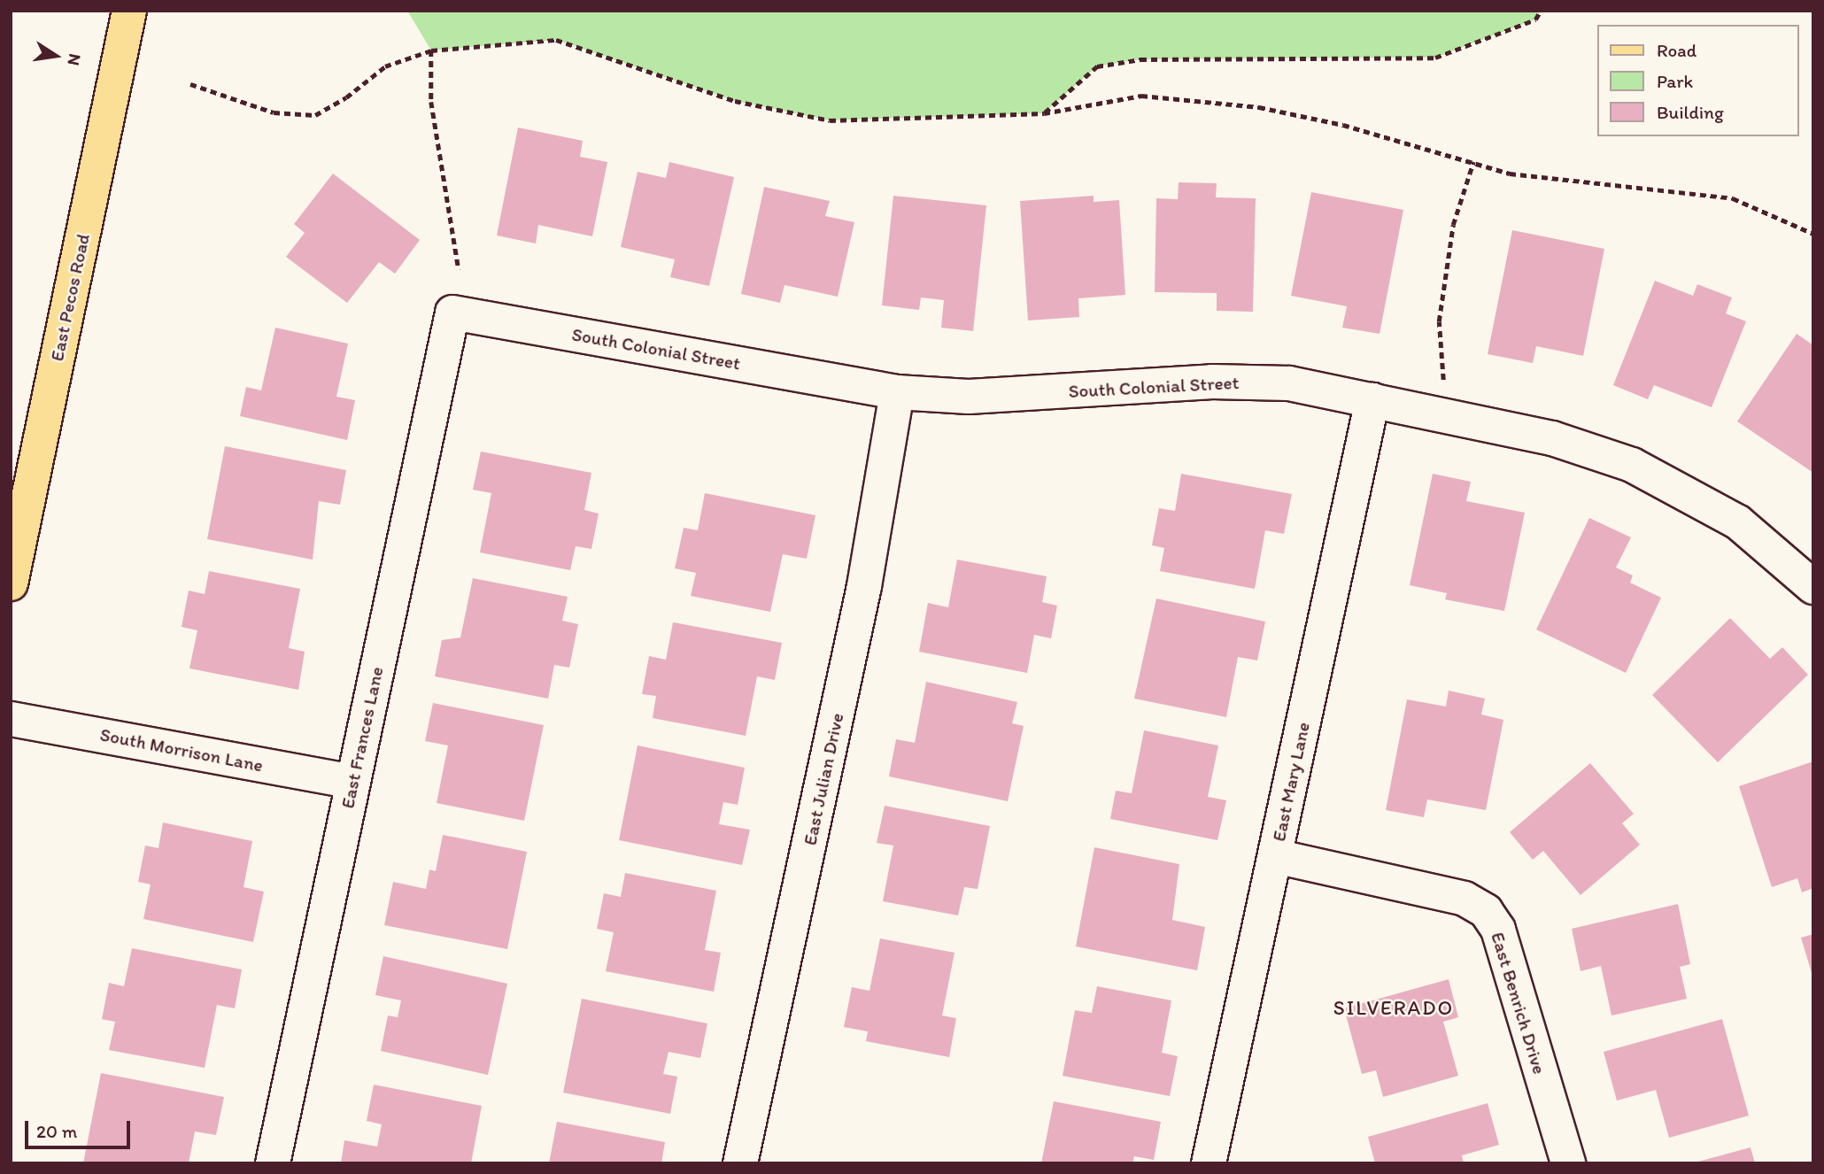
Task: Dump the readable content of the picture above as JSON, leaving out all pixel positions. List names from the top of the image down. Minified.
{"streets":{"main road":["East Pecos Road"],"street":["South Colonial Street","East Frances Lane","South Morrison Lane","East Julian Drive","East Mary Lane","East Benrich Drive"]},"crossings":[["South Colonial Street","East Frances Lane"],["South Colonial Street","East Julian Drive"],["South Colonial Street","East Mary Lane"],["East Frances Lane","South Morrison Lane"],["East Mary Lane","East Benrich Drive"]],"districts":["SILVERADO"],"legend":["Road","Park","Building"],"scale_bar":"20 m","north":"right"}
